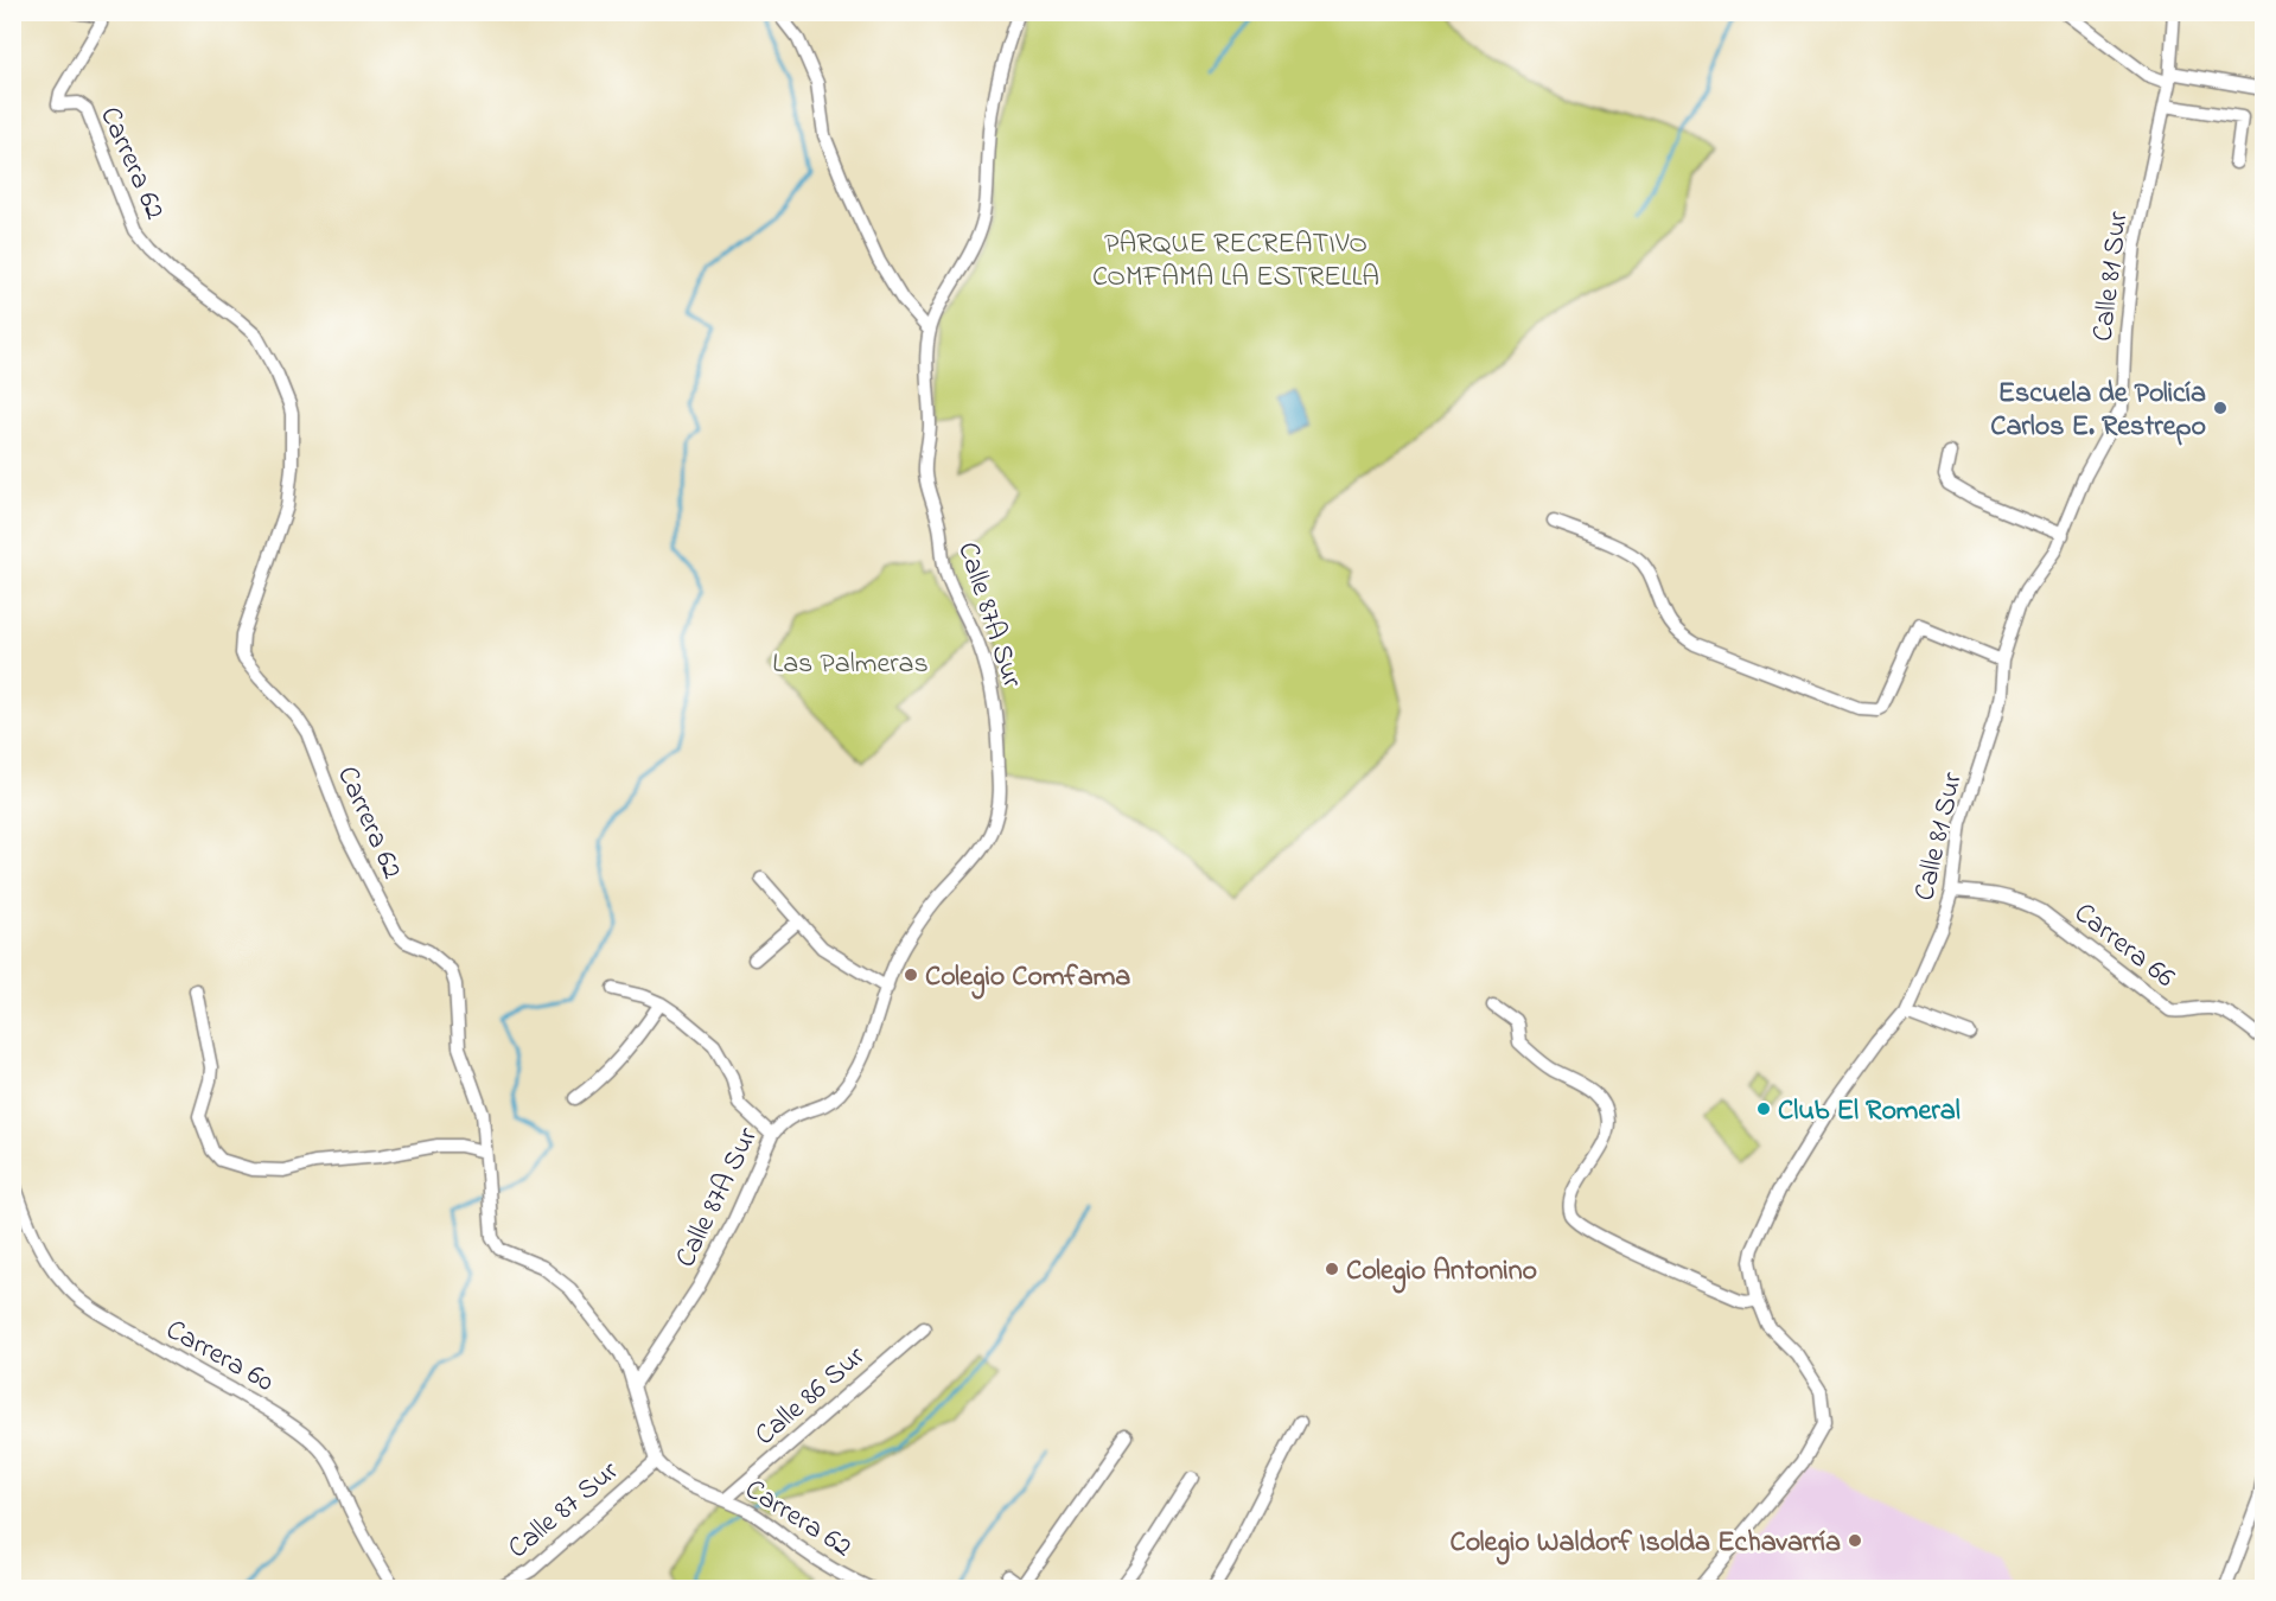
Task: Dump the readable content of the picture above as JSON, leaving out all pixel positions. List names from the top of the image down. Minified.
{"streets":{"street":["Carrera 62","Calle 81 Sur","Calle 87A Sur","Carrera 66","Carrera 60","Calle 86 Sur","Calle 87 Sur"]},"crossings":[["Carrera 62","Calle 87A Sur"],["Carrera 62","Calle 86 Sur"],["Carrera 62","Calle 87 Sur"],["Calle 81 Sur","Carrera 66"]],"parks":["PARQUE RECREATIVO COMFAMA LA ESTRELLA","Las Palmeras"],"places":["Escuela de Policía Carlos E. Restrepo","Colegio Comfama","Club El Romeral","Colegio Antonino","Colegio Waldorf Isolda Echavarría"]}
